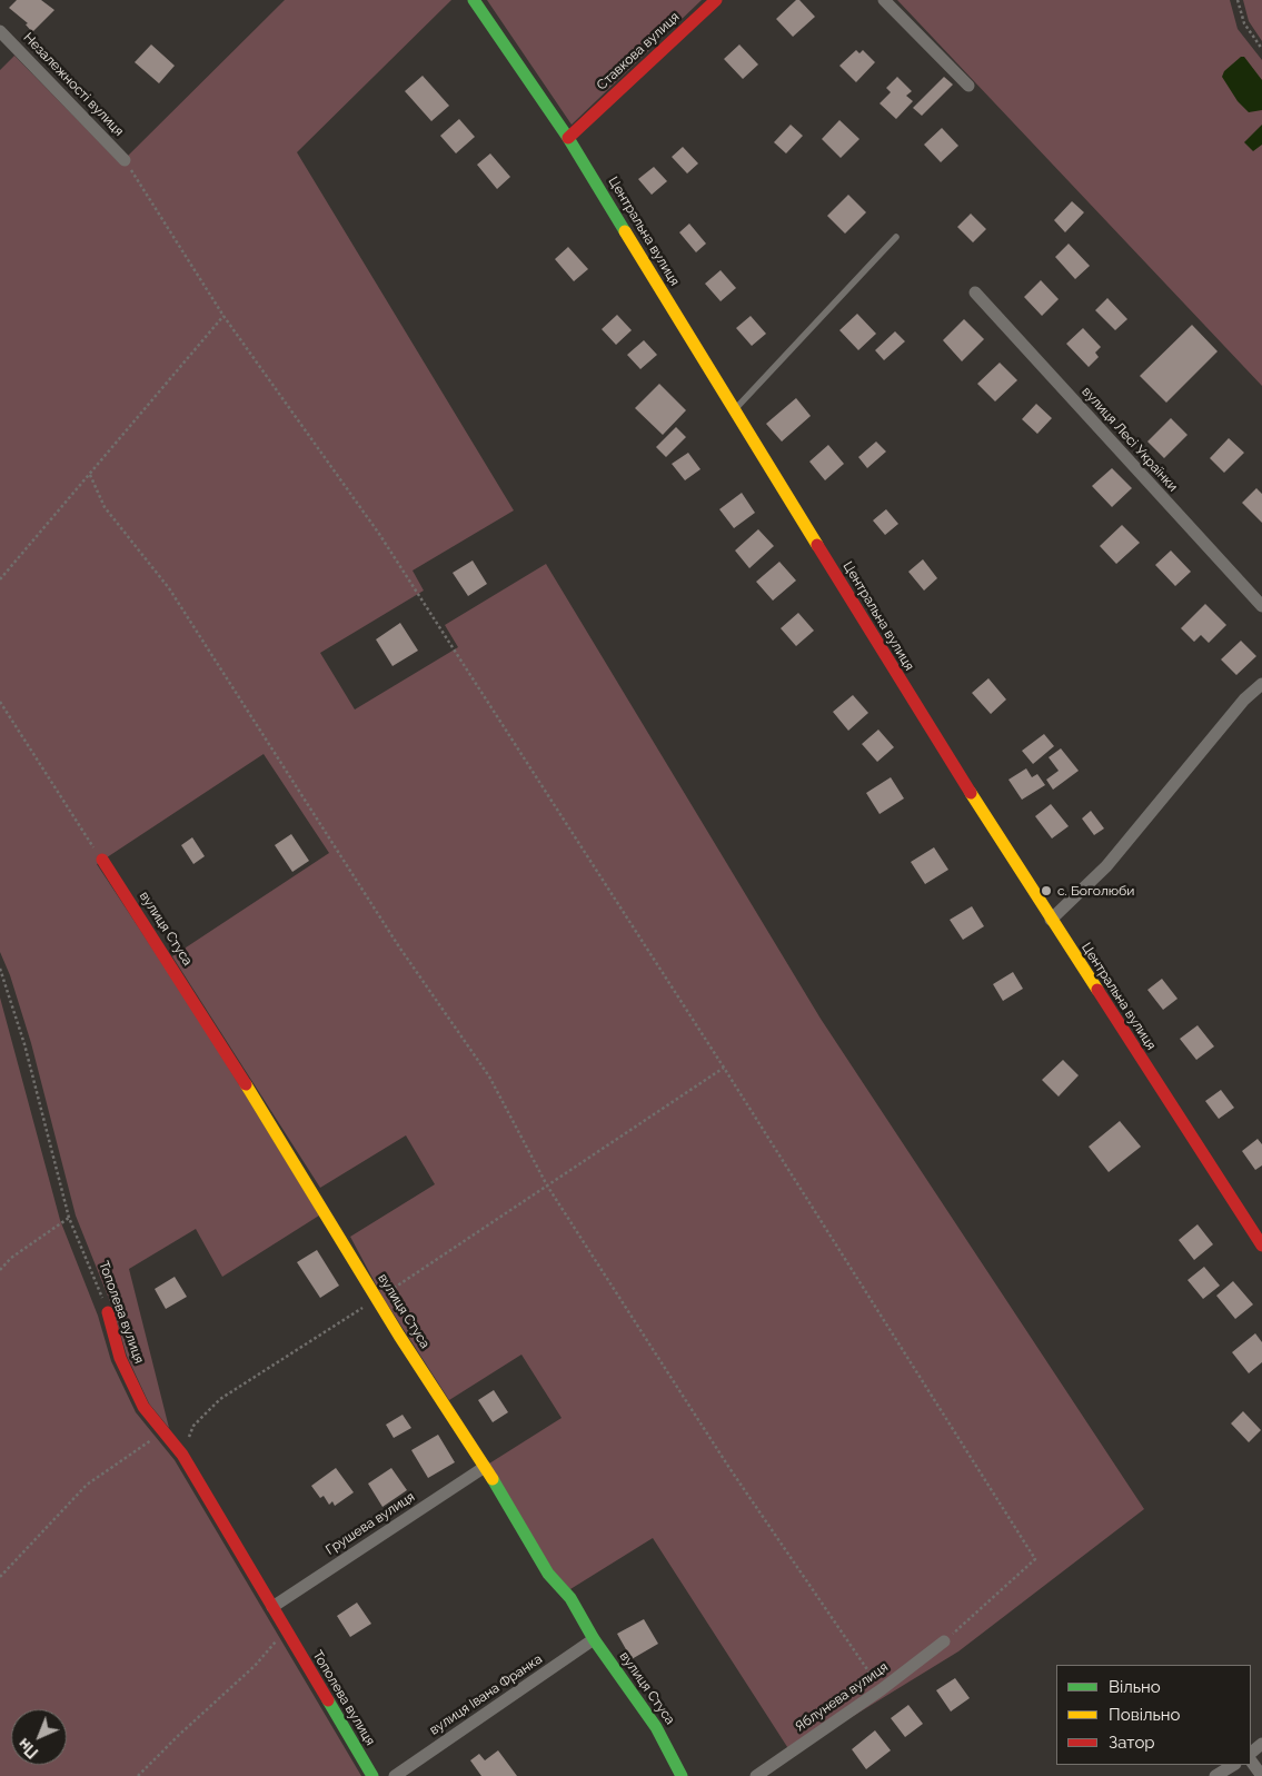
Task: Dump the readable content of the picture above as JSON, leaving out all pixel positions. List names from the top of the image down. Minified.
{"streets":{"street":["Ставкова вулиця","Незалежності вулиця","Центральна вулиця","вулиця Лесі Українки","вулиця Стуса","Тополева вулиця","Грушева вулиця","вулиця Івана Франка","Яблунева вулиця"]},"crossings":[["Ставкова вулиця","Центральна вулиця"],["вулиця Стуса","Грушева вулиця"],["вулиця Стуса","вулиця Івана Франка"],["Тополева вулиця","Грушева вулиця"]],"places":["с. Боголюби"],"legend":["Вільно","Повільно","Затор"],"north":"bottom left"}
